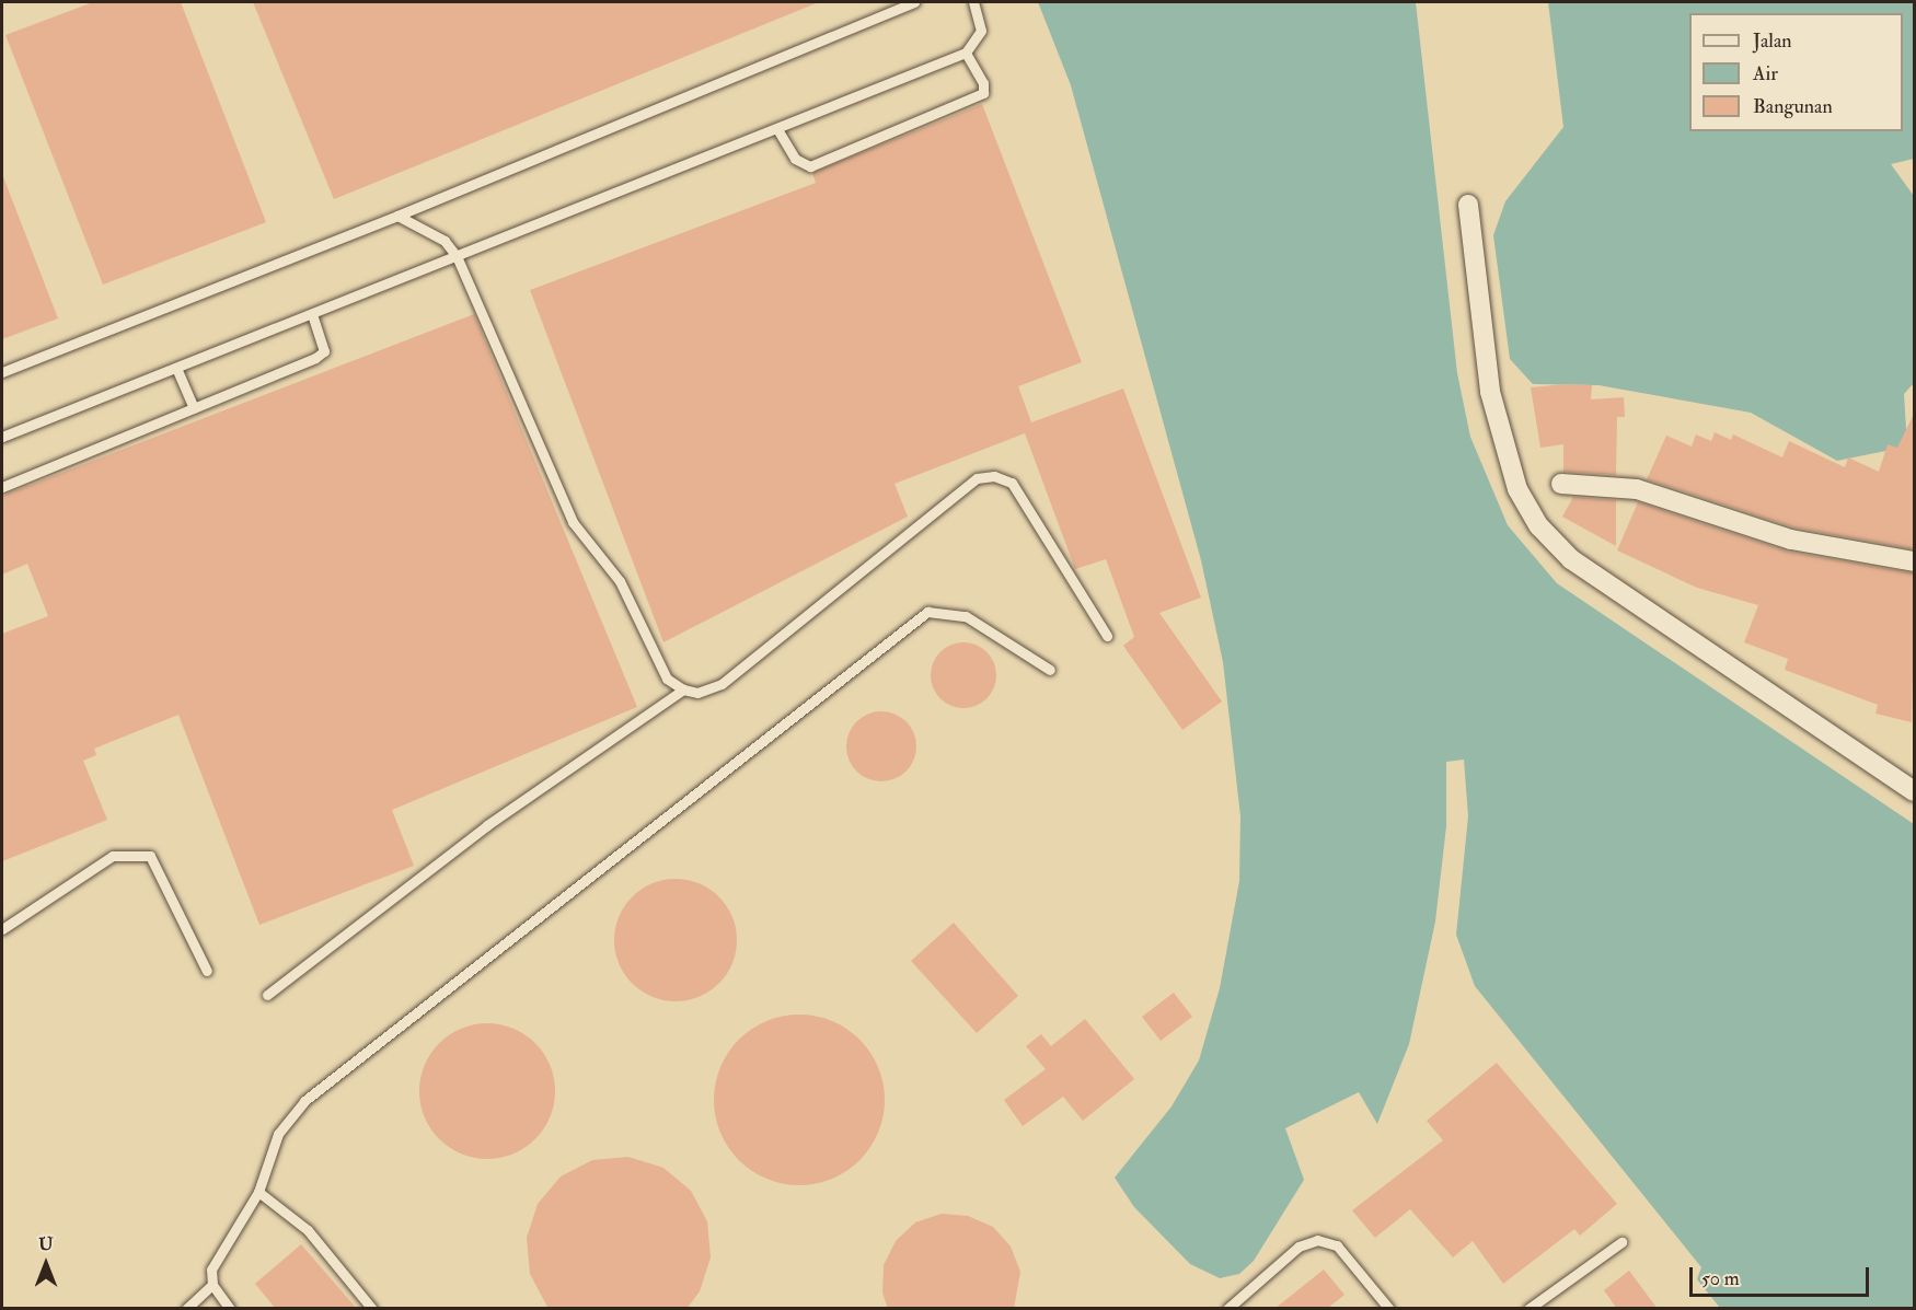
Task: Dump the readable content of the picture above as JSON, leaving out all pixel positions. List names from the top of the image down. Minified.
{"legend":["Jalan","Air","Bangunan"],"scale_bar":"50 m","north":"top"}
